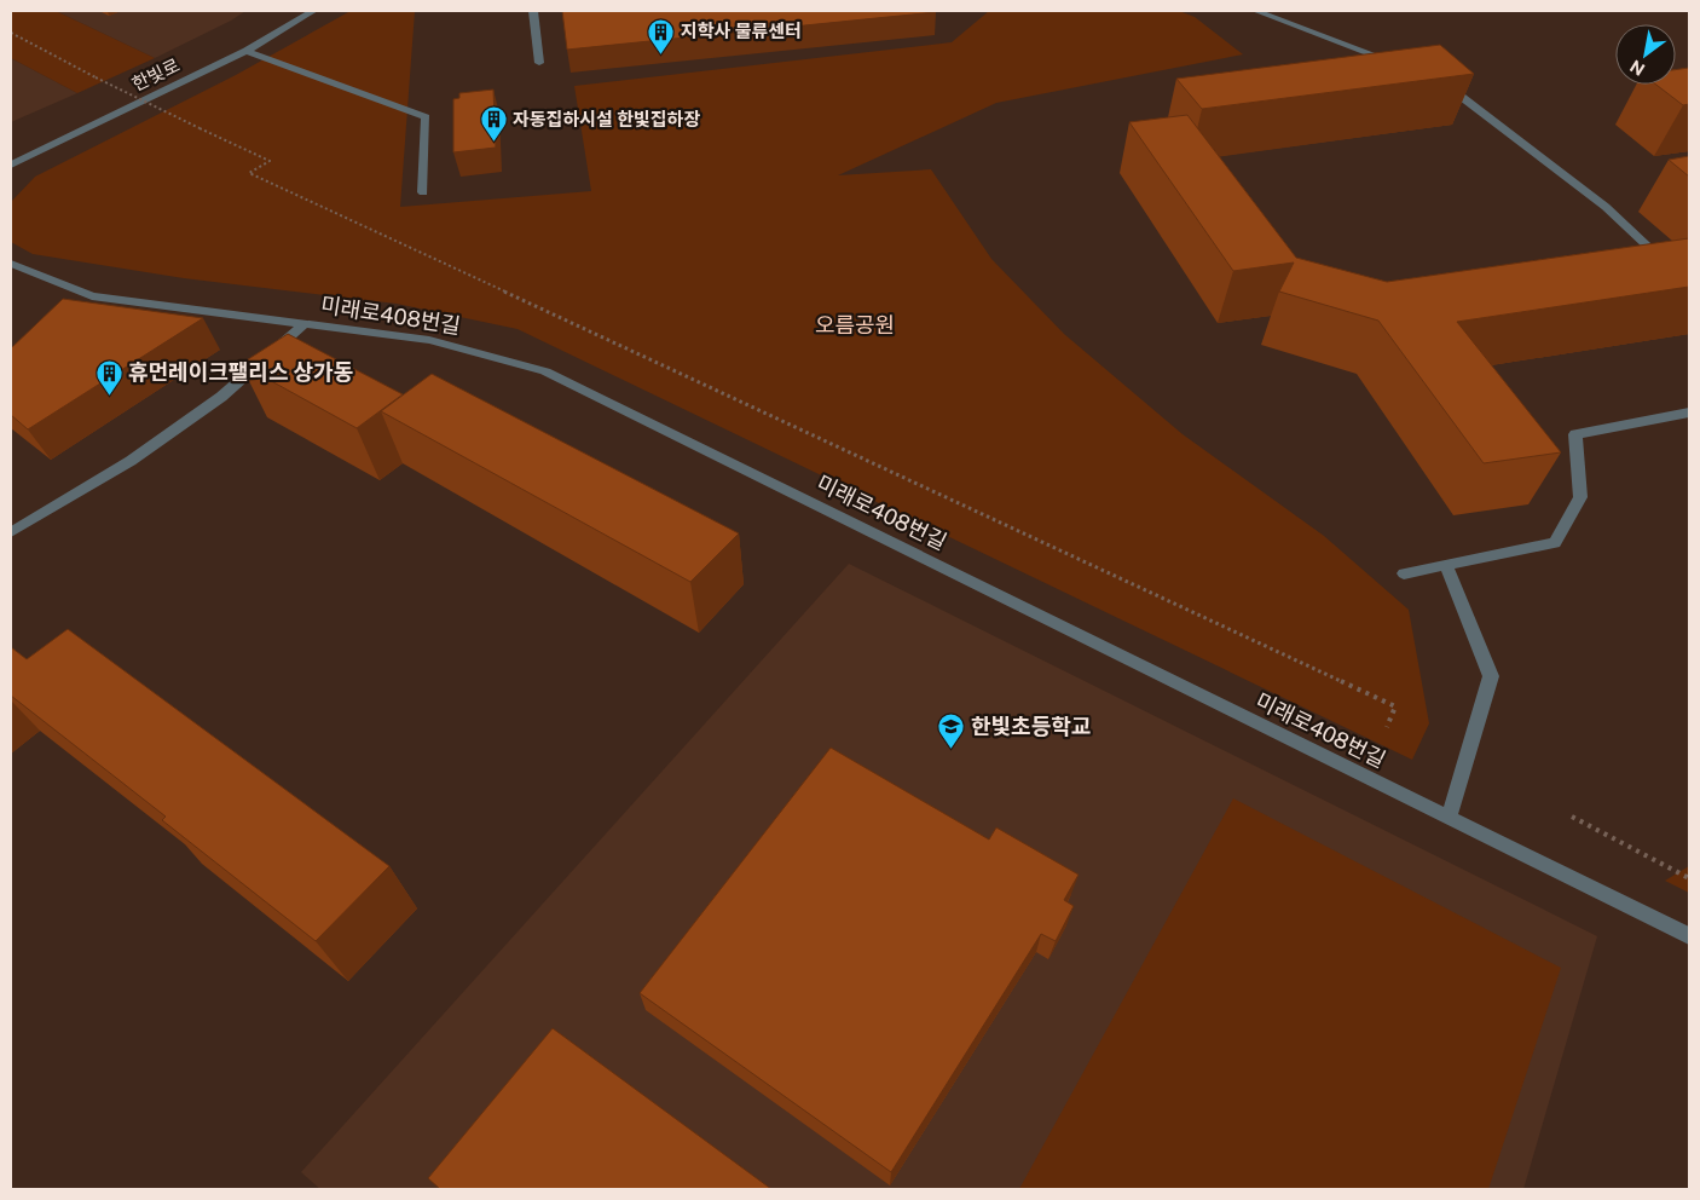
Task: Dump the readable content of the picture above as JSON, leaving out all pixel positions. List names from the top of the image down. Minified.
{"streets":{"street":["한빛로","미래로408번길"]},"parks":["오름공원"],"places":{"building":["지학사 물류센터","자동집하시설 한빛집하장","휴먼레이크팰리스 상가동"],"school or university":["한빛초등학교"]},"north":"bottom left"}
